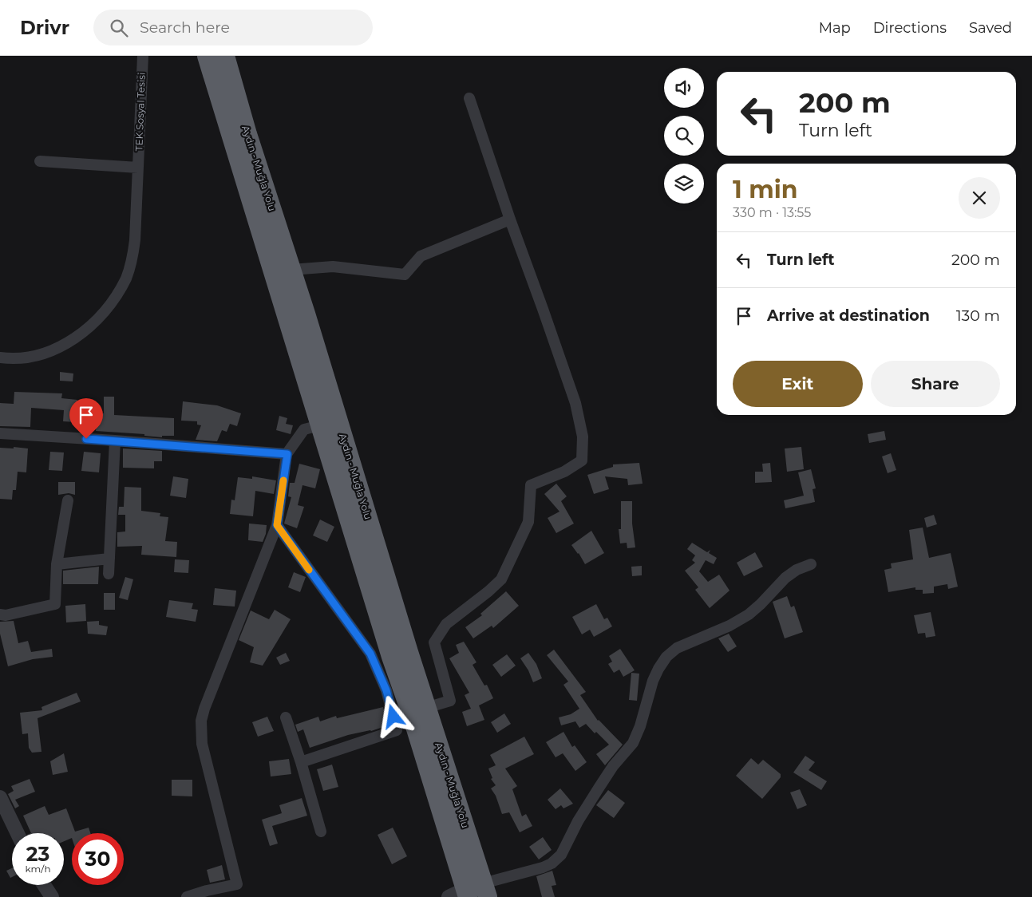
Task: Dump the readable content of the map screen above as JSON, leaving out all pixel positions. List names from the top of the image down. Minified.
{"streets":{"highway":["Aydın - Muğla Yolu"],"street":["TEK Sosyal Tesisi"]},"page":{"header":"Drivr","search":"Search here","nav":["Map","Directions","Saved"],"turn":["200 m","Turn left"],"heading":["1 min","330 m · 13:55"],"list":[{"name":"Turn left","value":"200 m"},{"name":"Arrive at destination","value":"130 m"}],"buttons":["Exit","Share"],"speed":"23 km/h","limit":"30"}}
